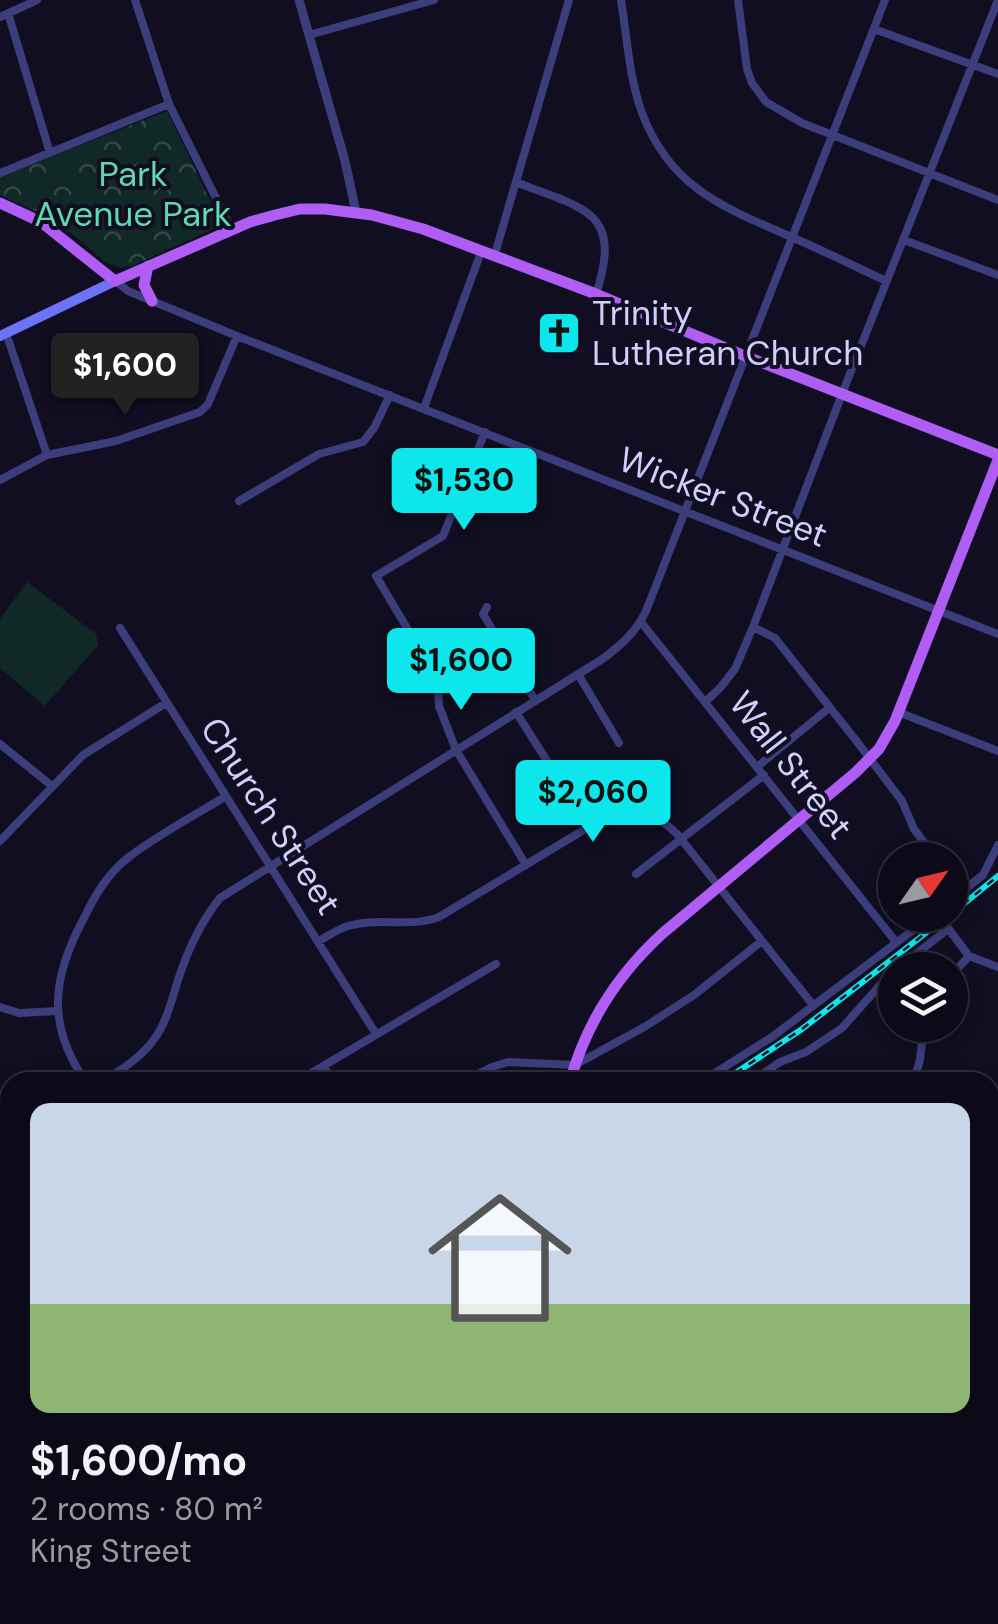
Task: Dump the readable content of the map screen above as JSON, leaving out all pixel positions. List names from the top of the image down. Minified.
{"streets":{"main road":["Wicker Street"],"street":["Wall Street","Church Street"]},"parks":["Park Avenue Park"],"places":{"church":["Trinity Lutheran Church"]},"north":"top right","page":{"price":["$1,600","$1,530","$1,600","$2,060"],"list":[{"name":"$1,600/mo","note":"2 rooms · 80 m² · King Street"}]}}
